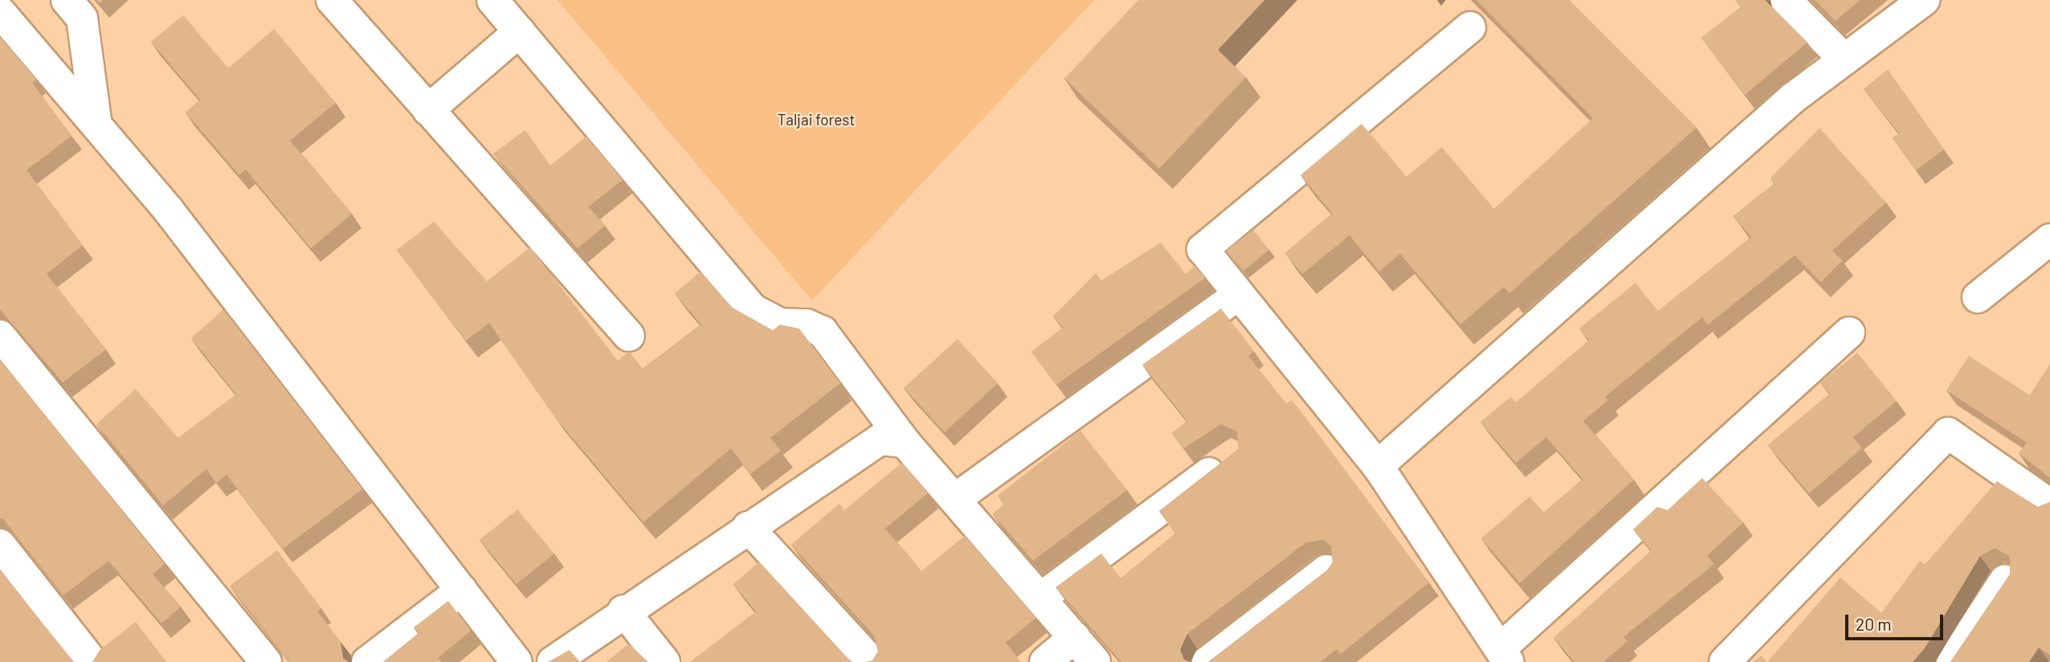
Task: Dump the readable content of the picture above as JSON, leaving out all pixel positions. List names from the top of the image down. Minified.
{"parks":["Taljai forest"],"scale_bar":"20 m"}
